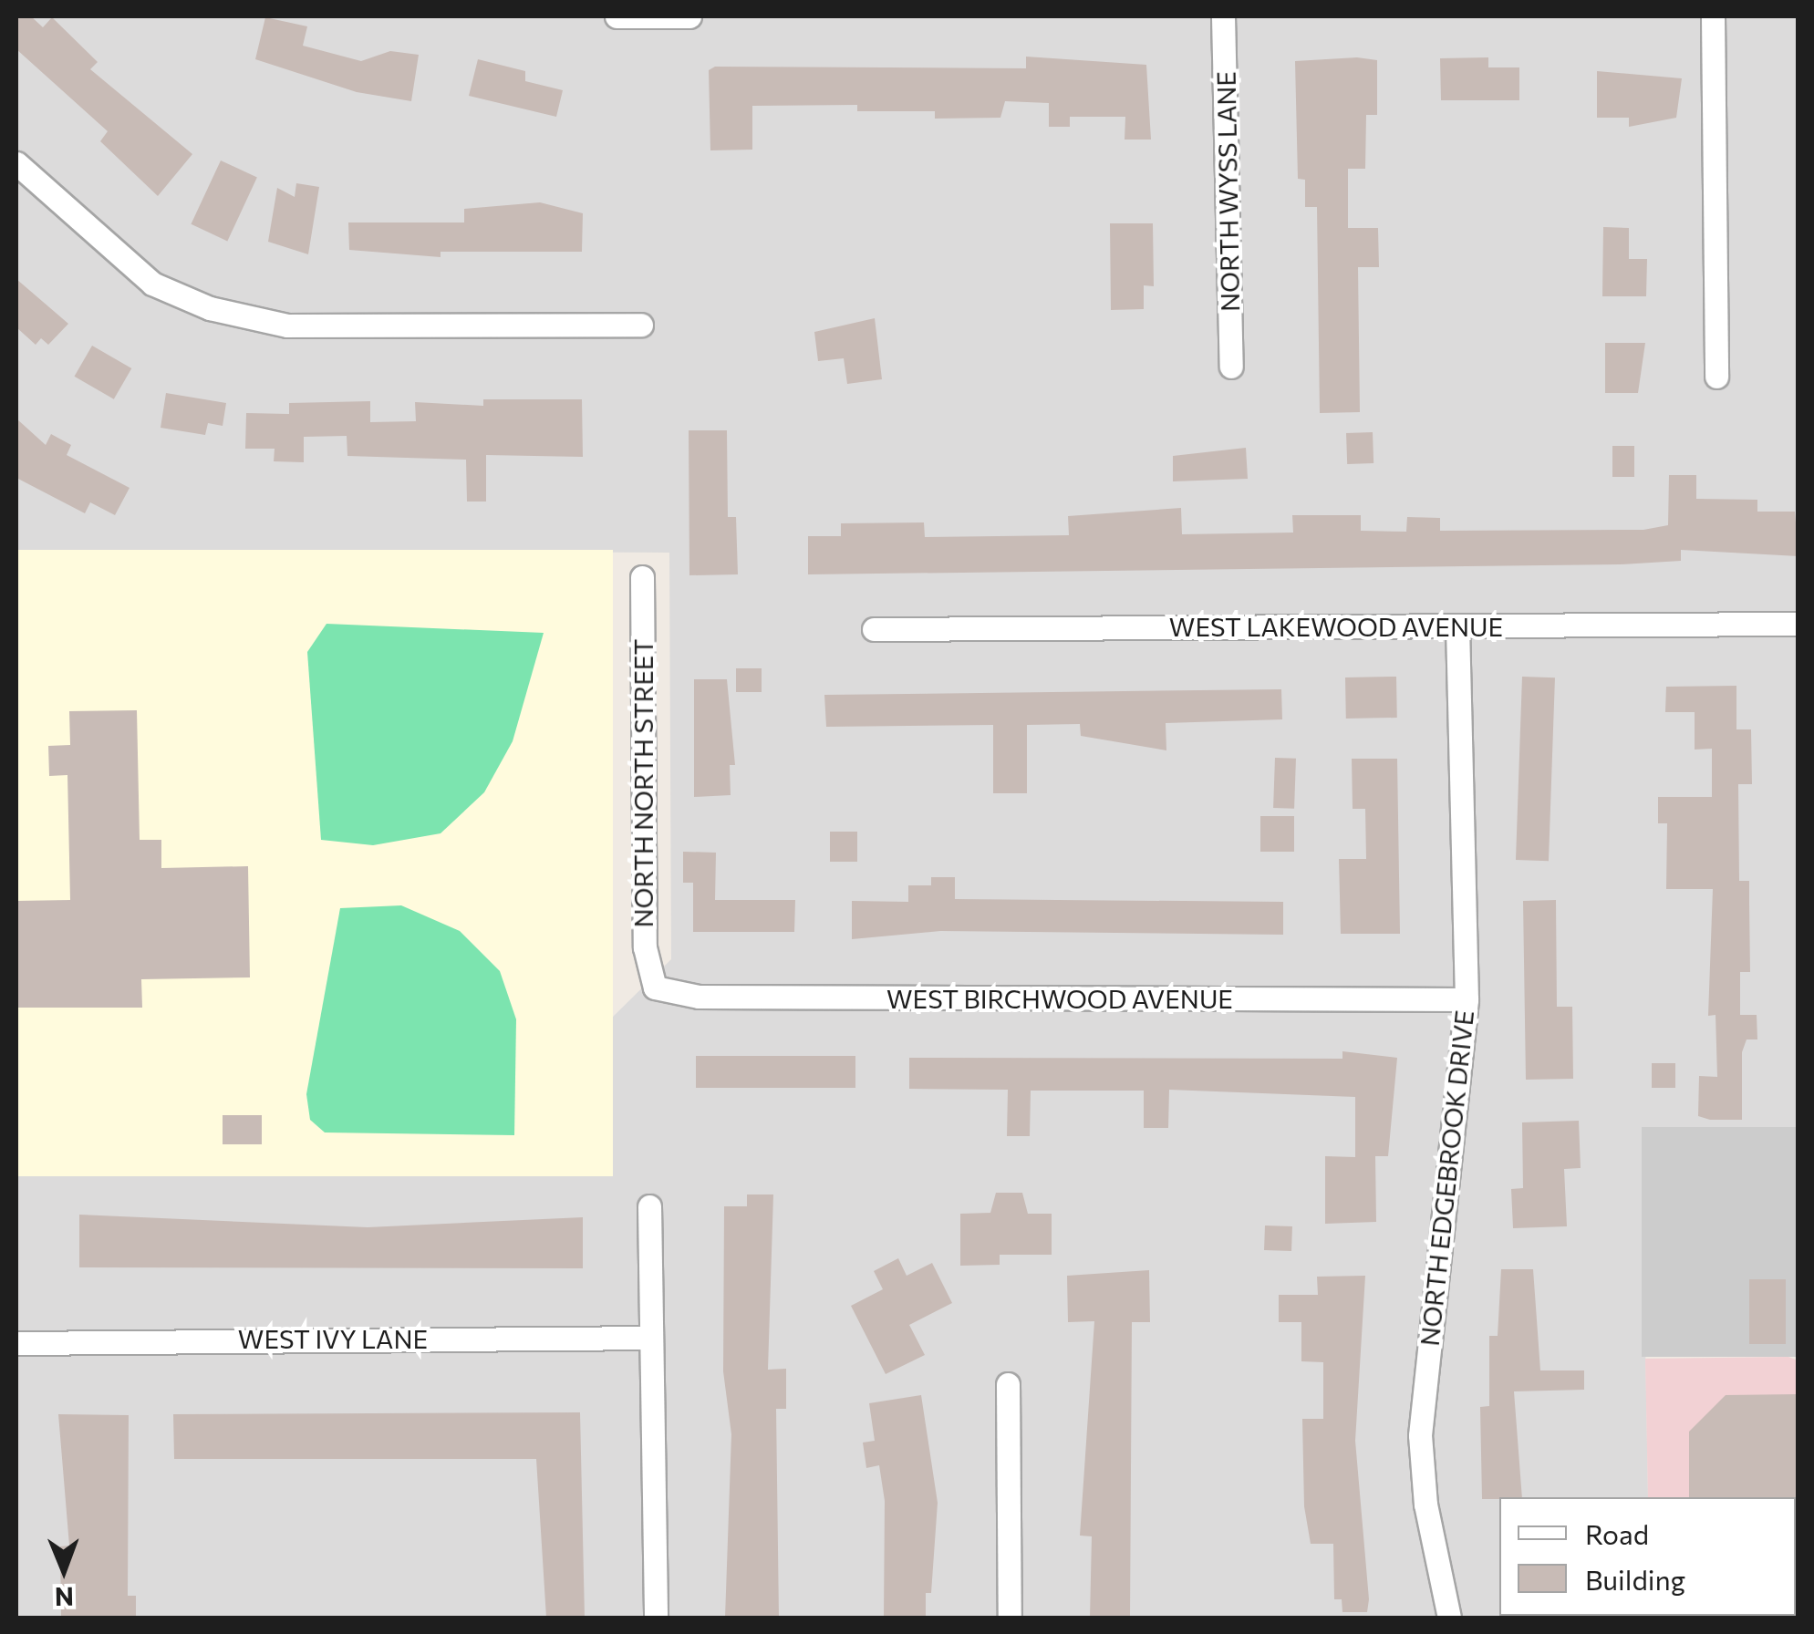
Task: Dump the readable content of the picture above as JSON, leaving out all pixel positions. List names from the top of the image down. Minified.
{"streets":{"street":["NORTH WYSS LANE","WEST LAKEWOOD AVENUE","NORTH NORTH STREET","WEST BIRCHWOOD AVENUE","NORTH EDGEBROOK DRIVE","WEST IVY LANE"]},"crossings":[["WEST LAKEWOOD AVENUE","NORTH EDGEBROOK DRIVE"],["NORTH NORTH STREET","WEST BIRCHWOOD AVENUE"],["WEST BIRCHWOOD AVENUE","NORTH EDGEBROOK DRIVE"]],"legend":["Road","Building"],"north":"bottom"}
